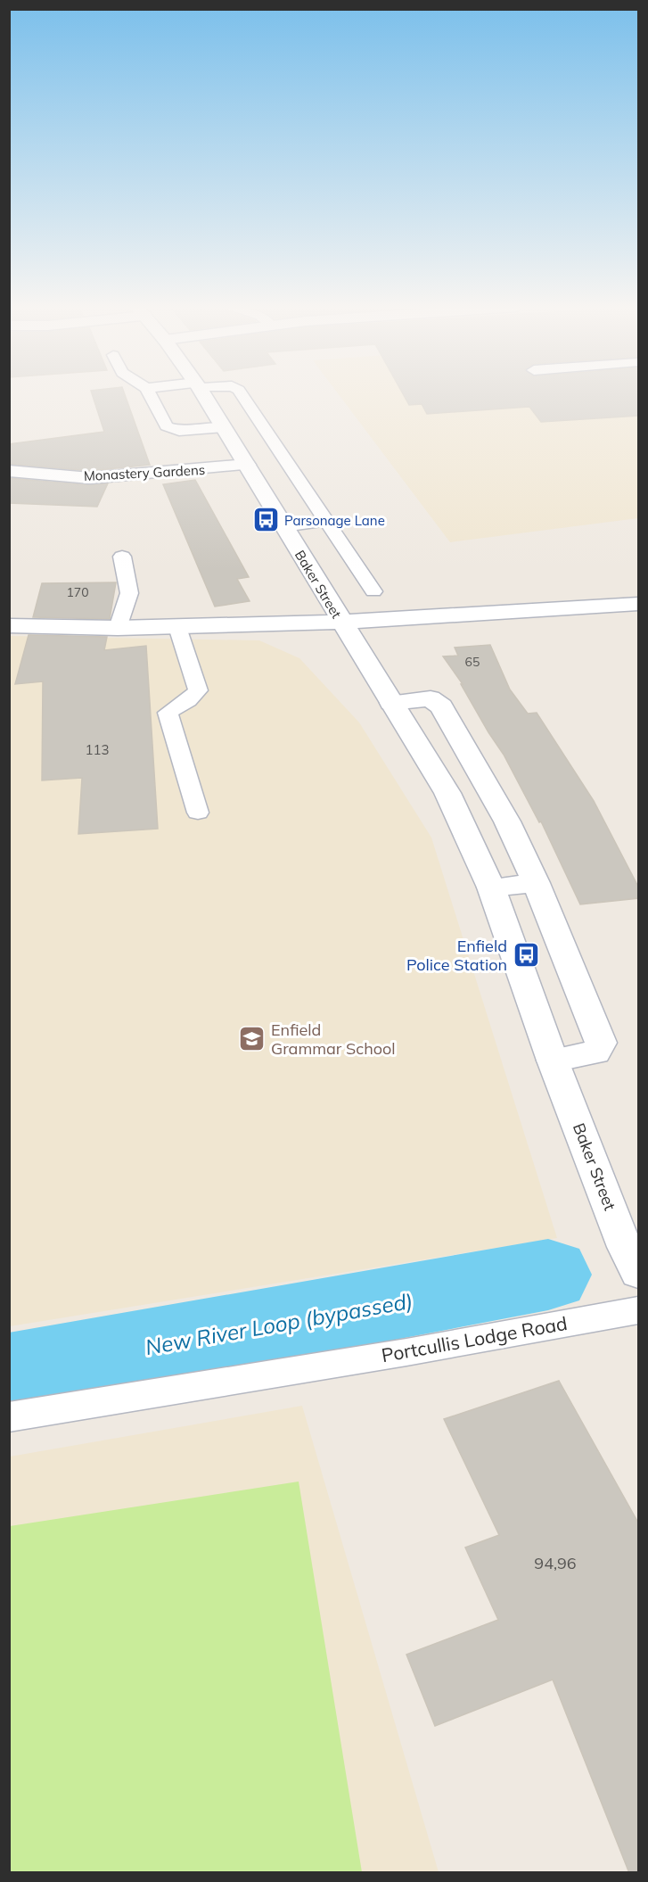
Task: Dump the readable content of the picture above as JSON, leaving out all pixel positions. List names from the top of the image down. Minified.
{"streets":{"street":["Monastery Gardens","Baker Street"],"lane":["Portcullis Lodge Road"]},"crossings":[["Monastery Gardens","Baker Street"]],"water":["New River Loop (bypassed)"],"places":{"bus stop":["Parsonage Lane","Enfield Police Station"],"school or university":["Enfield Grammar School"]},"house_numbers":["170","65","113","94,96"]}
